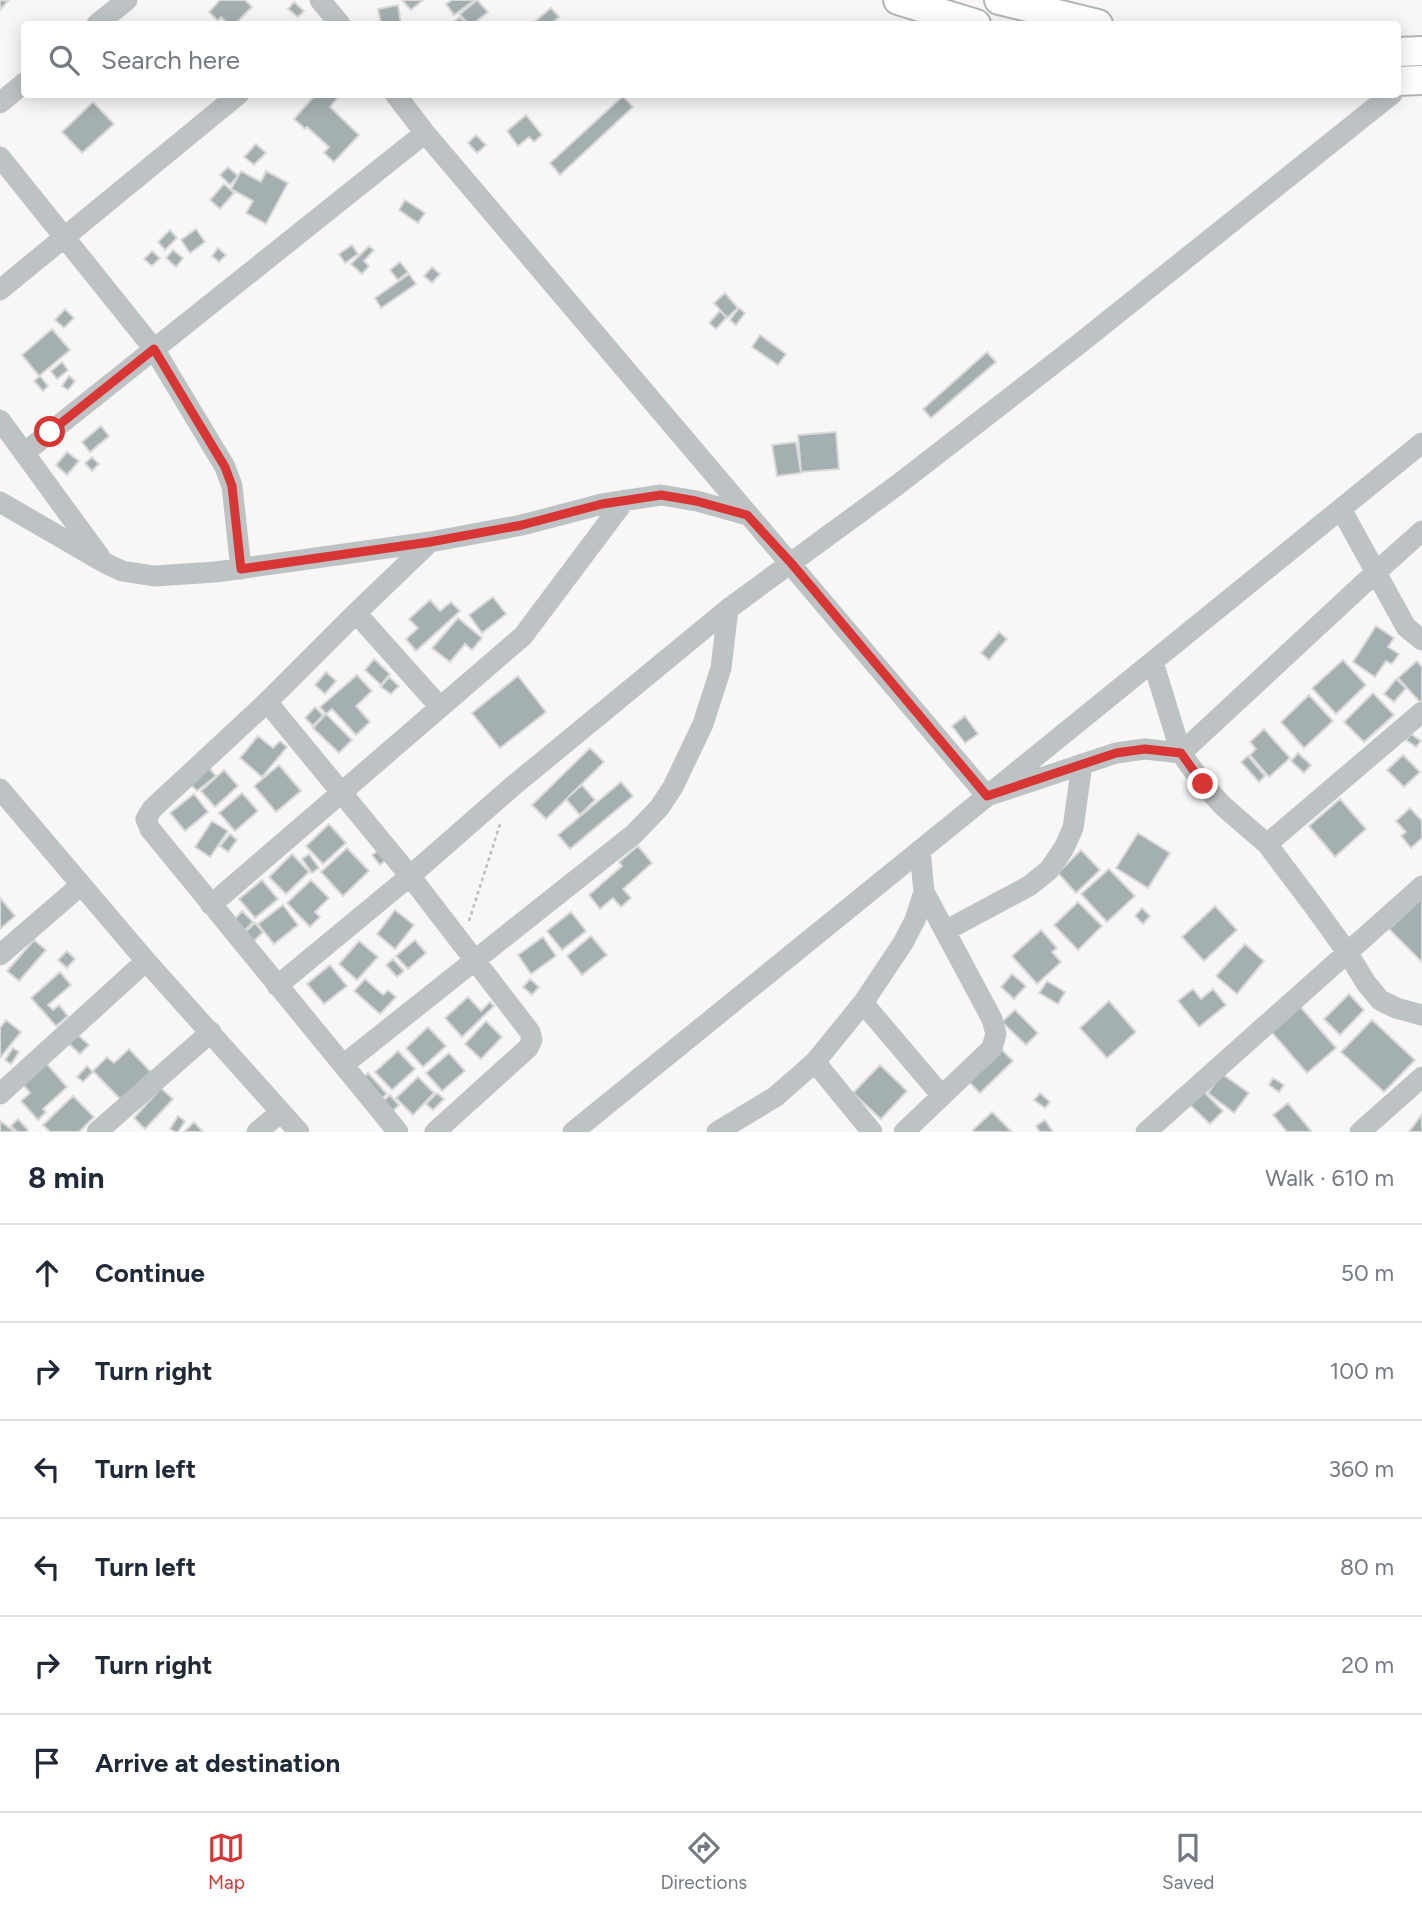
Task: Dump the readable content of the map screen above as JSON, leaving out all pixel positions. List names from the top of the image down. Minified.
{"page":{"search":"Search here","heading":["8 min","Walk · 610 m"],"list":[["Continue","50 m"],["Turn right","100 m"],["Turn left","360 m"],["Turn left","80 m"],["Turn right","20 m"],"Arrive at destination"],"nav":["Map","Directions","Saved"]}}
